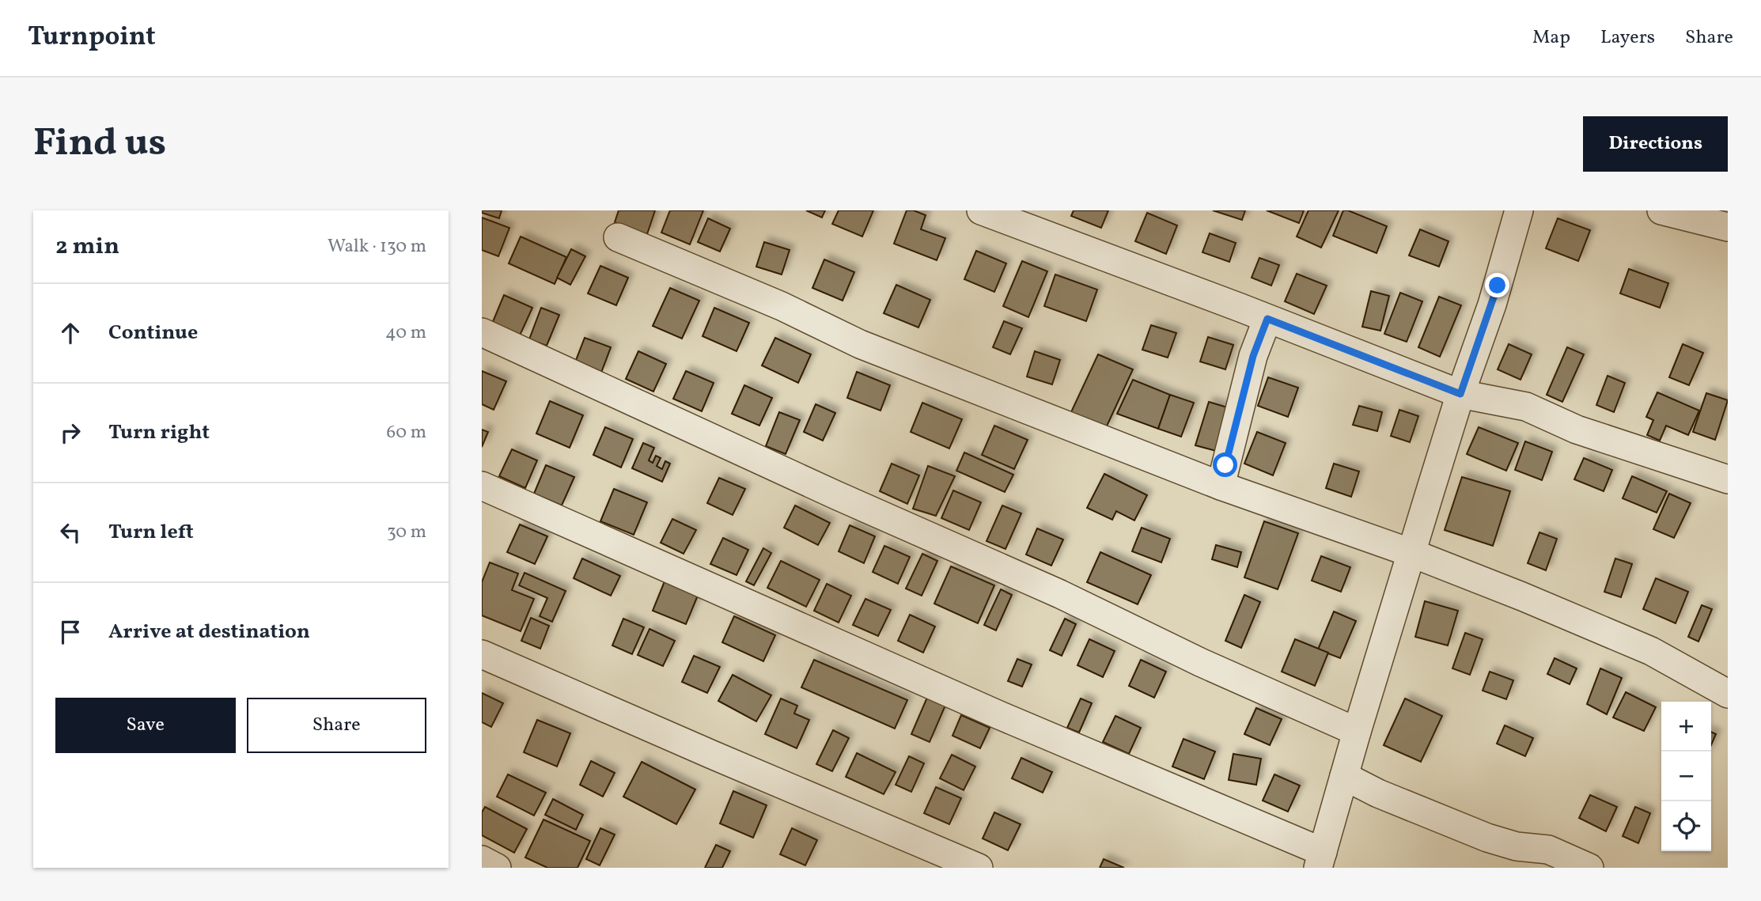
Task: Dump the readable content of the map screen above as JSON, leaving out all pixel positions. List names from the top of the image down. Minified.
{"page":{"header":"Turnpoint","nav":["Map","Layers","Share"],"buttons":["Directions",["Save","Share"]],"title":"Find us","heading":["2 min","Walk · 130 m"],"list":[["Continue","40 m"],["Turn right","60 m"],["Turn left","30 m"],"Arrive at destination"],"map_buttons":["+","−"]}}
